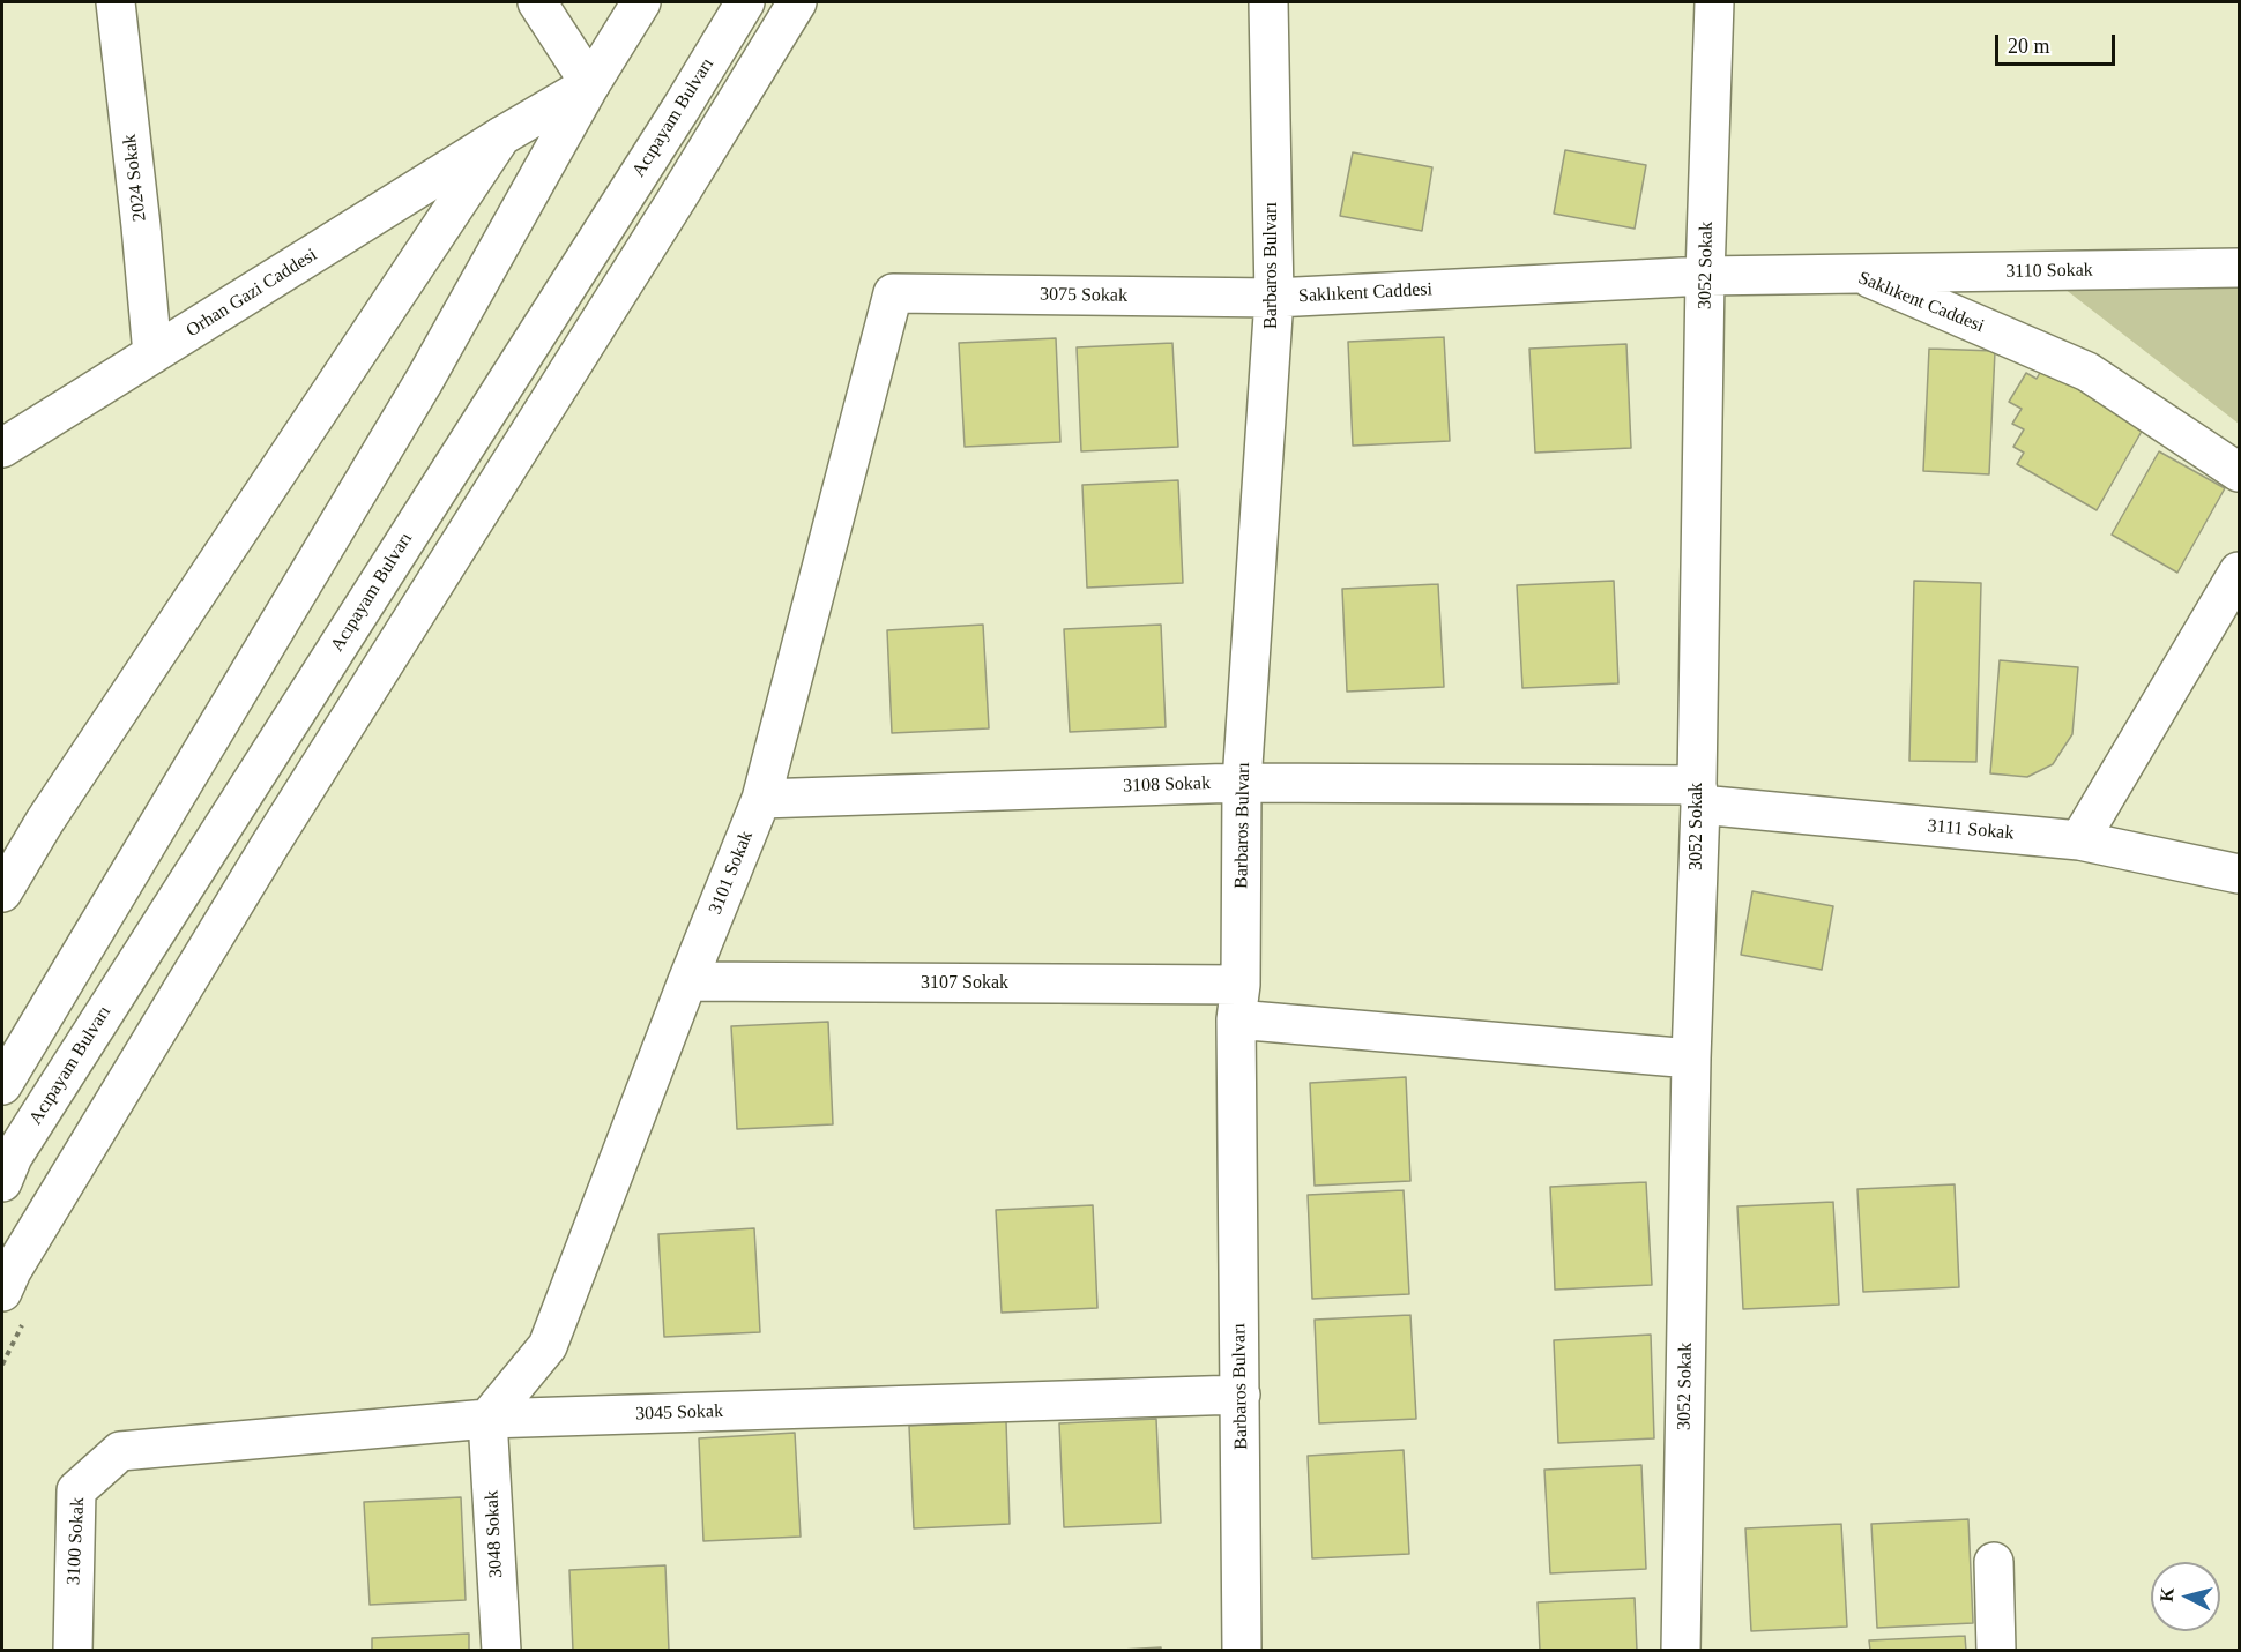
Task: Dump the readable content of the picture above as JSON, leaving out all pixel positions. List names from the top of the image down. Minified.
{"streets":{"street":["Acıpayam Bulvarı","2024 Sokak","Barbaros Bulvarı","3052 Sokak","3110 Sokak","Orhan Gazi Caddesi","Saklıkent Caddesi","3075 Sokak","3108 Sokak","3111 Sokak","3101 Sokak","3107 Sokak","3045 Sokak","3048 Sokak","3100 Sokak"]},"crossings":[["2024 Sokak","Orhan Gazi Caddesi"],["Barbaros Bulvarı","Saklıkent Caddesi"],["Barbaros Bulvarı","3075 Sokak"],["Barbaros Bulvarı","3108 Sokak"],["Barbaros Bulvarı","3107 Sokak"],["Barbaros Bulvarı","3045 Sokak"],["3052 Sokak","Saklıkent Caddesi"],["3052 Sokak","3108 Sokak"],["3052 Sokak","3111 Sokak"],["3052 Sokak","3107 Sokak"],["3110 Sokak","Saklıkent Caddesi"],["Saklıkent Caddesi","3075 Sokak"],["3075 Sokak","3101 Sokak"],["3108 Sokak","3111 Sokak"],["3108 Sokak","3101 Sokak"],["3101 Sokak","3107 Sokak"],["3101 Sokak","3045 Sokak"],["3101 Sokak","3048 Sokak"],["3045 Sokak","3048 Sokak"],["3045 Sokak","3100 Sokak"]],"scale_bar":"20 m","north":"left"}
